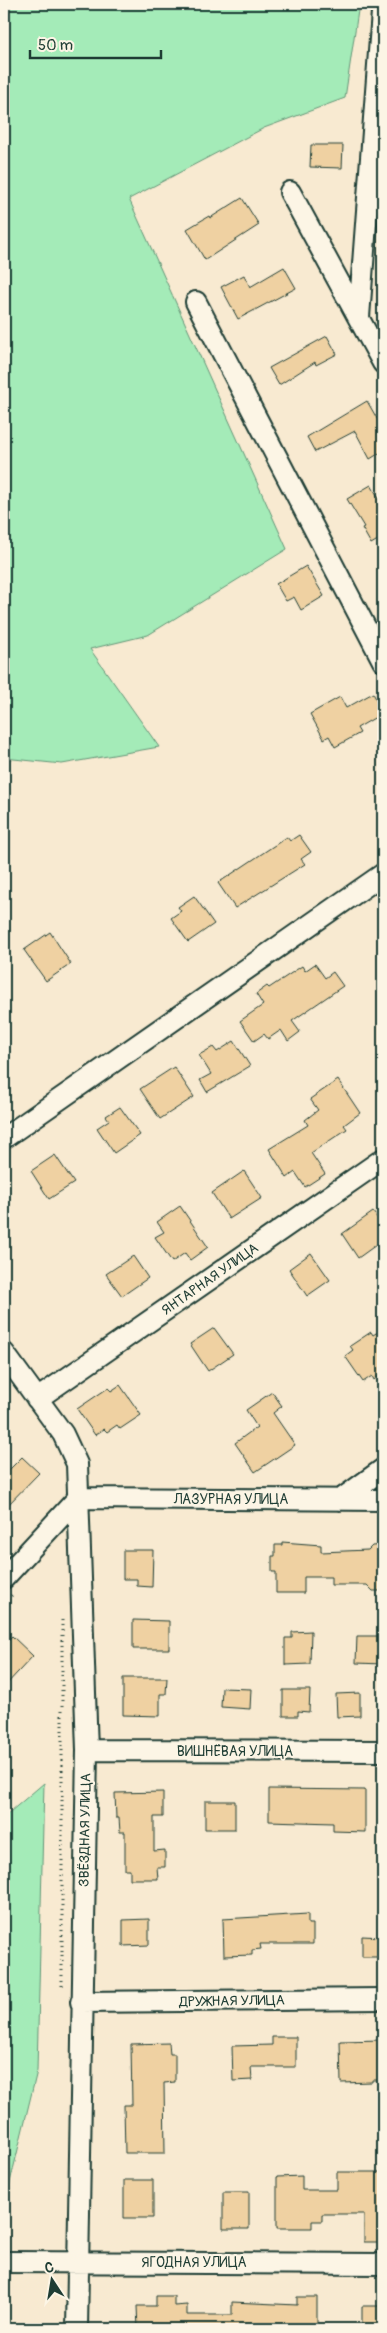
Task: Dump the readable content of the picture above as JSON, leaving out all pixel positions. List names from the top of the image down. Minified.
{"streets":{"street":["ЯНТАРНАЯ УЛИЦА","ЛАЗУРНАЯ УЛИЦА","ВИШНЁВАЯ УЛИЦА","ЗВЁЗДНАЯ УЛИЦА","ДРУЖНАЯ УЛИЦА","ЯГОДНАЯ УЛИЦА"]},"crossings":[["ЯНТАРНАЯ УЛИЦА","ЗВЁЗДНАЯ УЛИЦА"],["ЛАЗУРНАЯ УЛИЦА","ЗВЁЗДНАЯ УЛИЦА"],["ВИШНЁВАЯ УЛИЦА","ЗВЁЗДНАЯ УЛИЦА"],["ЗВЁЗДНАЯ УЛИЦА","ДРУЖНАЯ УЛИЦА"],["ЗВЁЗДНАЯ УЛИЦА","ЯГОДНАЯ УЛИЦА"]],"scale_bar":"50 m","north":"top"}
